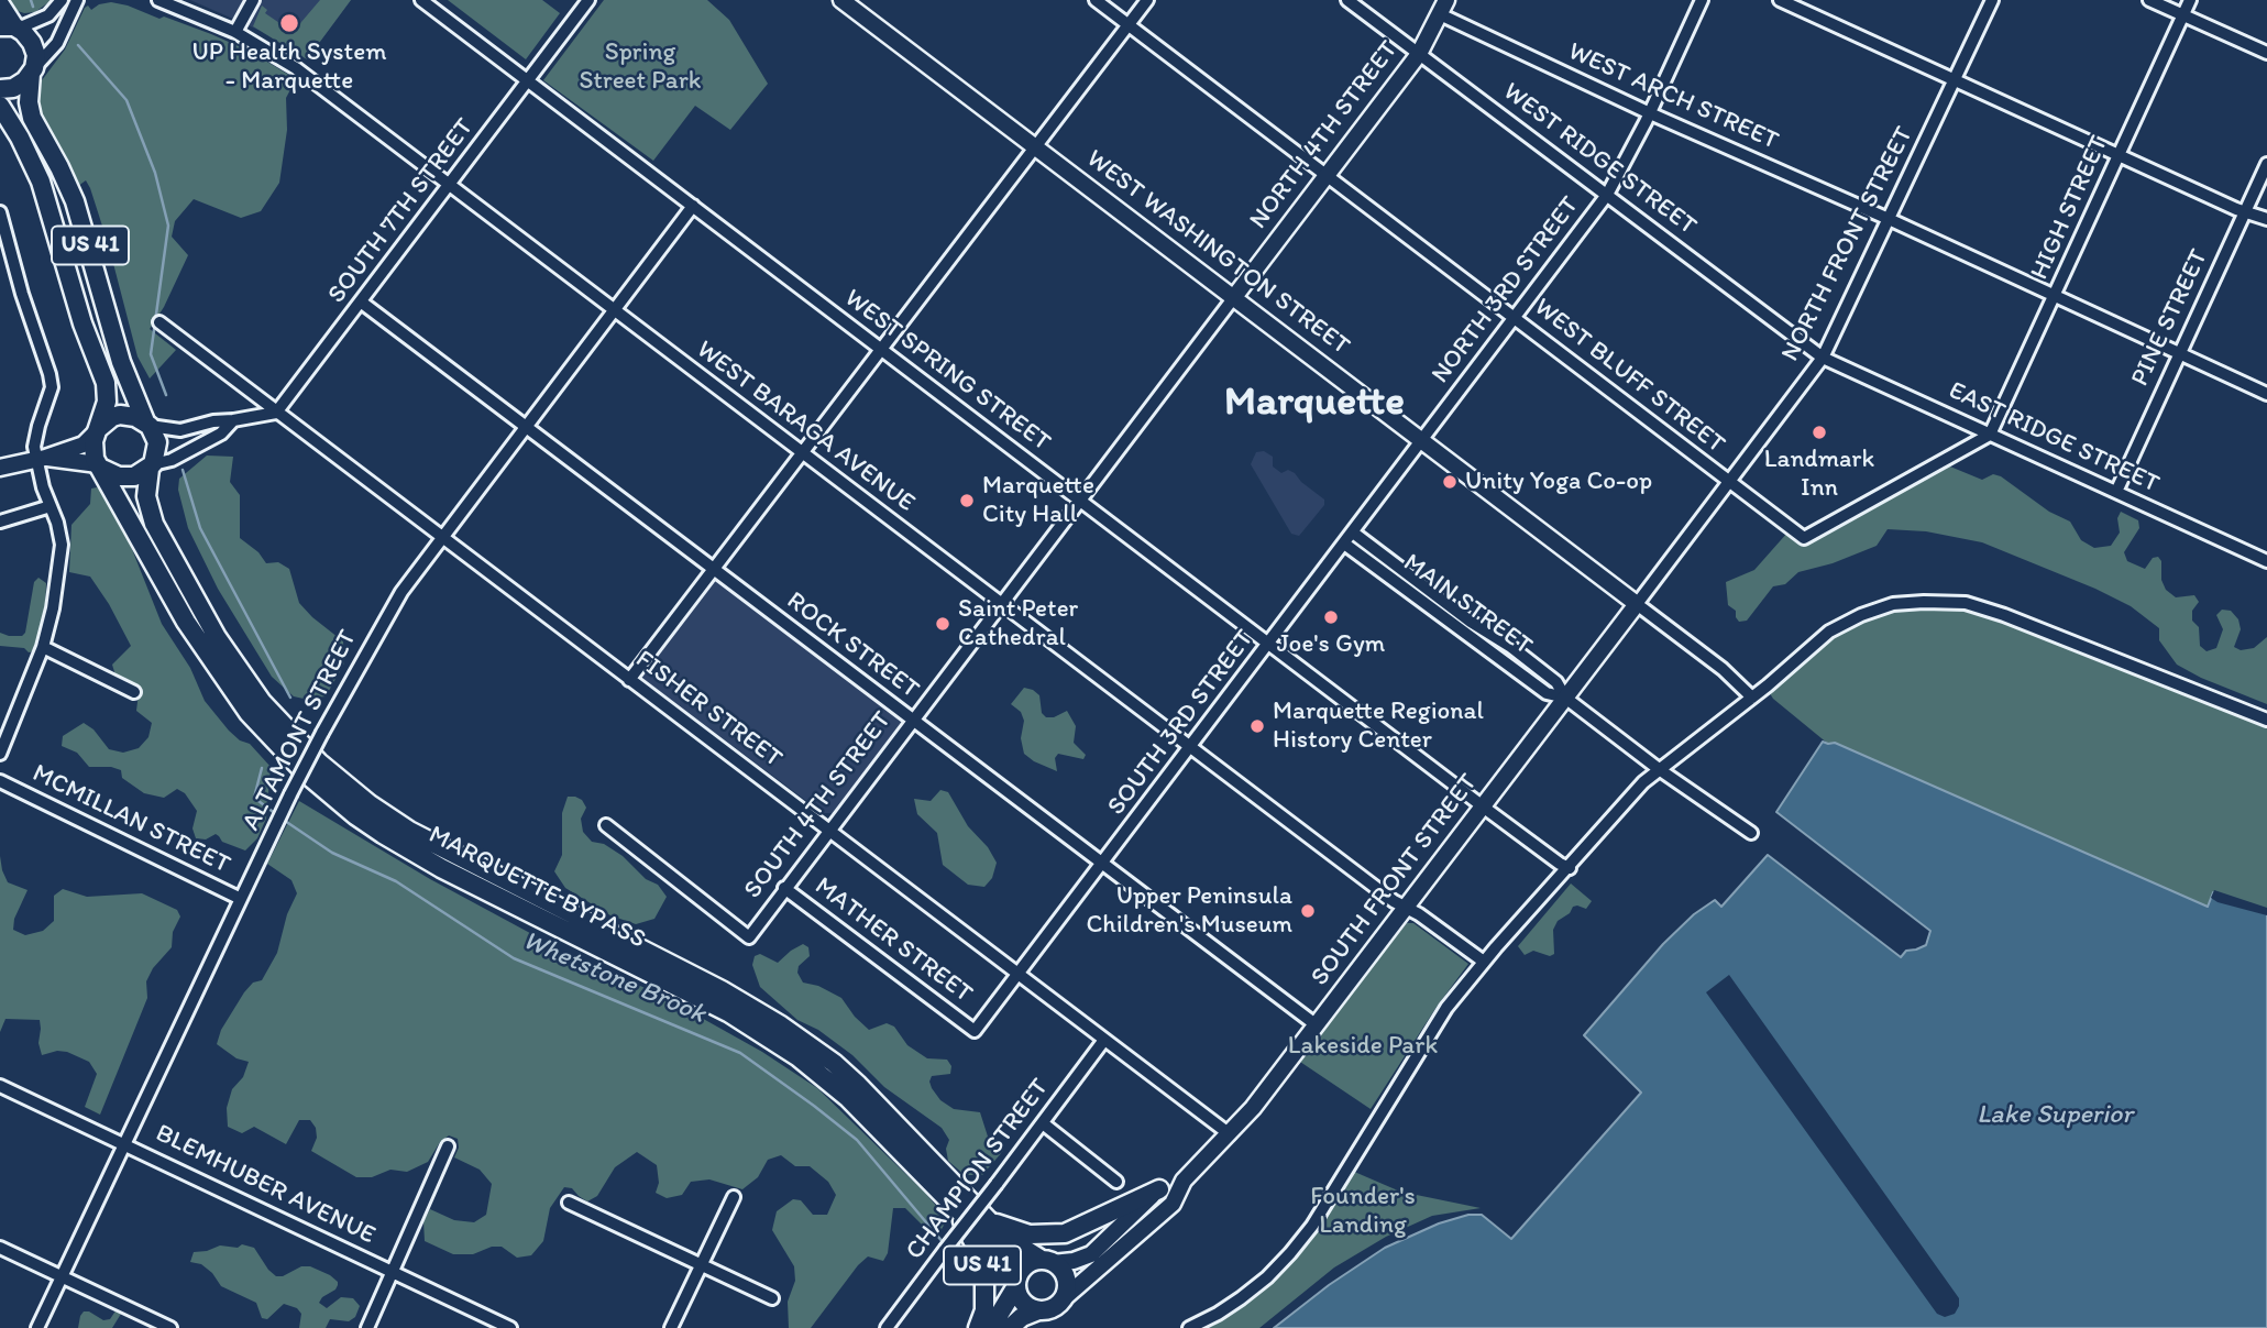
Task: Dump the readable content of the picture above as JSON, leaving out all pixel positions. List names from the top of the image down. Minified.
{"streets":{"highway":["US 41","MARQUETTE BYPASS"],"main road":["NORTH 4TH STREET","WEST WASHINGTON STREET","SOUTH FRONT STREET"],"street":["WEST ARCH STREET","WEST RIDGE STREET","HIGH STREET","SOUTH 7TH STREET","NORTH FRONT STREET","NORTH 3RD STREET","PINE STREET","WEST SPRING STREET","WEST BLUFF STREET","WEST BARAGA AVENUE","EAST RIDGE STREET","MAIN STREET","ROCK STREET","FISHER STREET","SOUTH 3RD STREET","ALTAMONT STREET","SOUTH 4TH STREET","MCMILLAN STREET","MATHER STREET","CHAMPION STREET","BLEMHUBER AVENUE"]},"crossings":[["WEST ARCH STREET","NORTH 4TH STREET"],["WEST ARCH STREET","HIGH STREET"],["WEST ARCH STREET","NORTH FRONT STREET"],["WEST ARCH STREET","NORTH 3RD STREET"],["WEST ARCH STREET","PINE STREET"],["NORTH 4TH STREET","WEST RIDGE STREET"],["NORTH 4TH STREET","WEST WASHINGTON STREET"],["NORTH 4TH STREET","WEST BLUFF STREET"],["NORTH 4TH STREET","SOUTH 4TH STREET"],["WEST RIDGE STREET","NORTH FRONT STREET"],["WEST RIDGE STREET","NORTH 3RD STREET"],["WEST RIDGE STREET","EAST RIDGE STREET"],["HIGH STREET","WEST BLUFF STREET"],["HIGH STREET","EAST RIDGE STREET"],["SOUTH 7TH STREET","WEST SPRING STREET"],["SOUTH 7TH STREET","WEST BARAGA AVENUE"],["SOUTH 7TH STREET","ROCK STREET"],["SOUTH 7TH STREET","FISHER STREET"],["NORTH FRONT STREET","WEST WASHINGTON STREET"],["NORTH FRONT STREET","WEST BLUFF STREET"],["NORTH FRONT STREET","EAST RIDGE STREET"],["NORTH FRONT STREET","SOUTH FRONT STREET"],["US 41","SOUTH FRONT STREET"],["US 41","MARQUETTE BYPASS"],["WEST WASHINGTON STREET","NORTH 3RD STREET"],["WEST WASHINGTON STREET","SOUTH 3RD STREET"],["WEST WASHINGTON STREET","SOUTH 4TH STREET"],["WEST WASHINGTON STREET","SOUTH FRONT STREET"],["NORTH 3RD STREET","WEST BLUFF STREET"],["NORTH 3RD STREET","SOUTH 3RD STREET"],["PINE STREET","EAST RIDGE STREET"],["WEST SPRING STREET","SOUTH 3RD STREET"],["WEST SPRING STREET","ALTAMONT STREET"],["WEST SPRING STREET","SOUTH 4TH STREET"],["WEST SPRING STREET","SOUTH FRONT STREET"],["WEST BLUFF STREET","EAST RIDGE STREET"],["WEST BARAGA AVENUE","SOUTH 3RD STREET"],["WEST BARAGA AVENUE","ALTAMONT STREET"],["WEST BARAGA AVENUE","SOUTH 4TH STREET"],["WEST BARAGA AVENUE","SOUTH FRONT STREET"],["MAIN STREET","SOUTH 3RD STREET"],["MAIN STREET","SOUTH FRONT STREET"],["ROCK STREET","SOUTH 3RD STREET"],["ROCK STREET","ALTAMONT STREET"],["ROCK STREET","SOUTH 4TH STREET"],["ROCK STREET","SOUTH FRONT STREET"],["FISHER STREET","SOUTH 3RD STREET"],["FISHER STREET","ALTAMONT STREET"],["FISHER STREET","SOUTH 4TH STREET"],["FISHER STREET","SOUTH FRONT STREET"],["FISHER STREET","CHAMPION STREET"],["SOUTH 3RD STREET","MATHER STREET"],["ALTAMONT STREET","MCMILLAN STREET"],["ALTAMONT STREET","BLEMHUBER AVENUE"],["SOUTH 4TH STREET","MATHER STREET"],["SOUTH FRONT STREET","MARQUETTE BYPASS"]],"districts":["Marquette"],"water":["Whetstone Brook","Lake Superior"],"parks":["Spring Street Park","Lakeside Park","Founder's Landing"],"places":["UP Health System - Marquette","Landmark Inn","Unity Yoga Co-op","Marquette City Hall","Joe's Gym","Saint Peter Cathedral","Marquette Regional History Center","Upper Peninsula Children's Museum"]}
